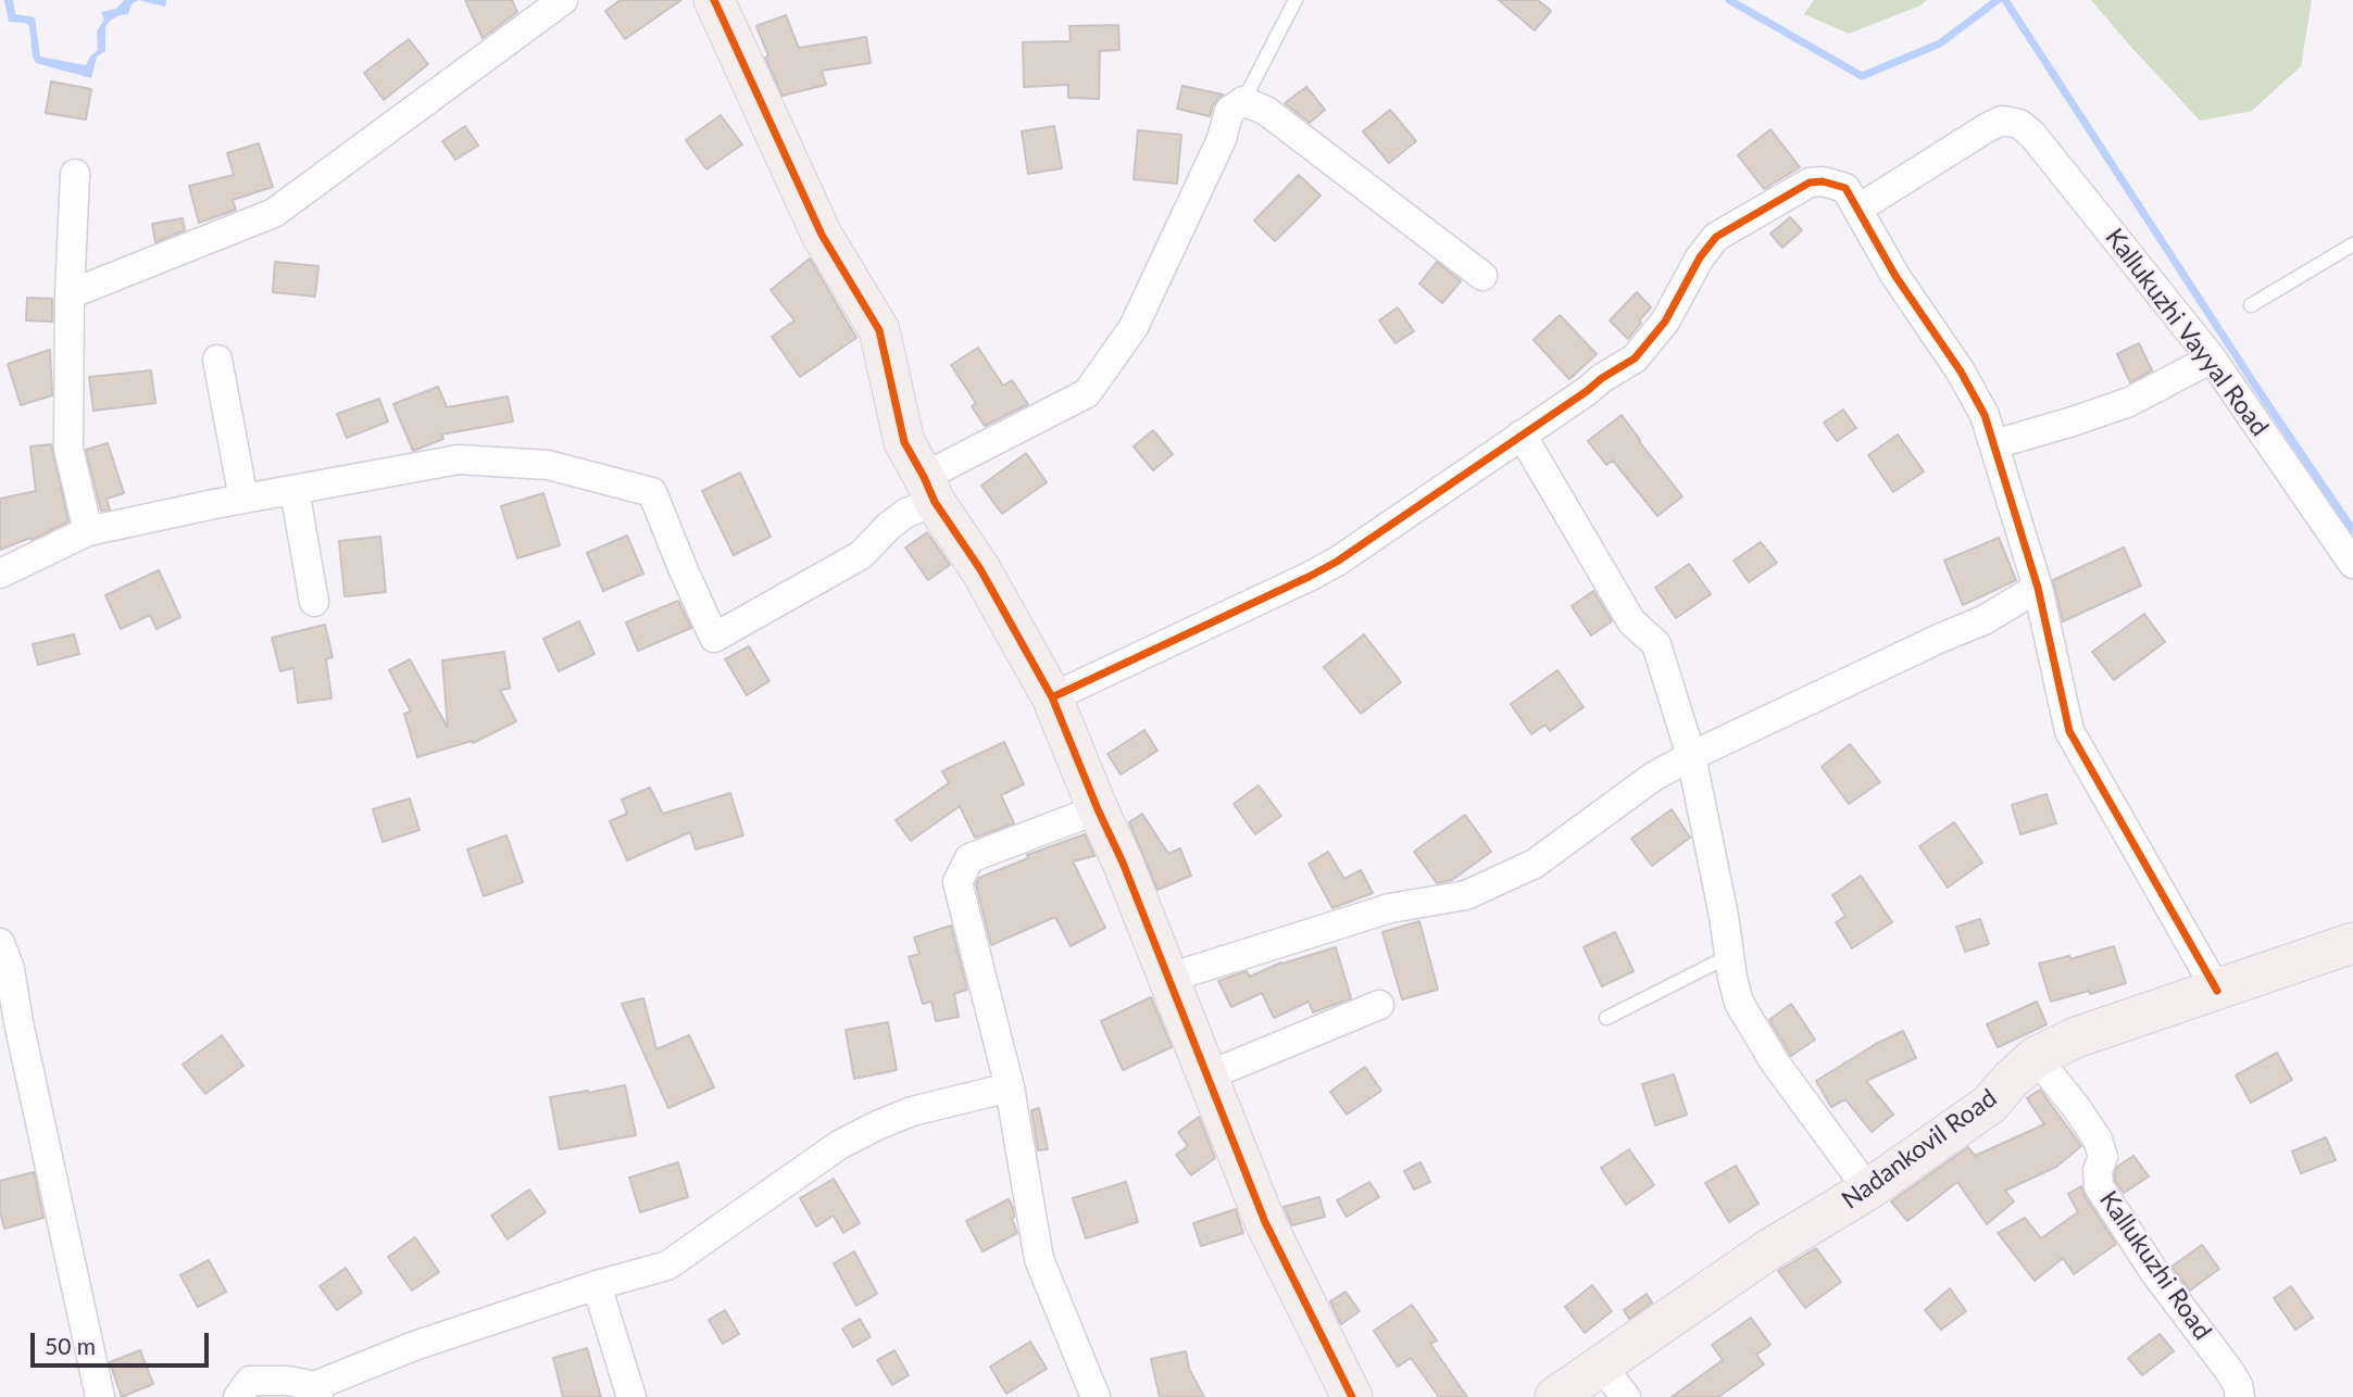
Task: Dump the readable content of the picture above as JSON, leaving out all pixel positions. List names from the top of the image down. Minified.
{"streets":{"street":["Kallukuzhi Vayyal Road","Nadankovil Road","Kallukuzhi Road"]},"crossings":[["Nadankovil Road","Kallukuzhi Road"]],"scale_bar":"50 m"}
